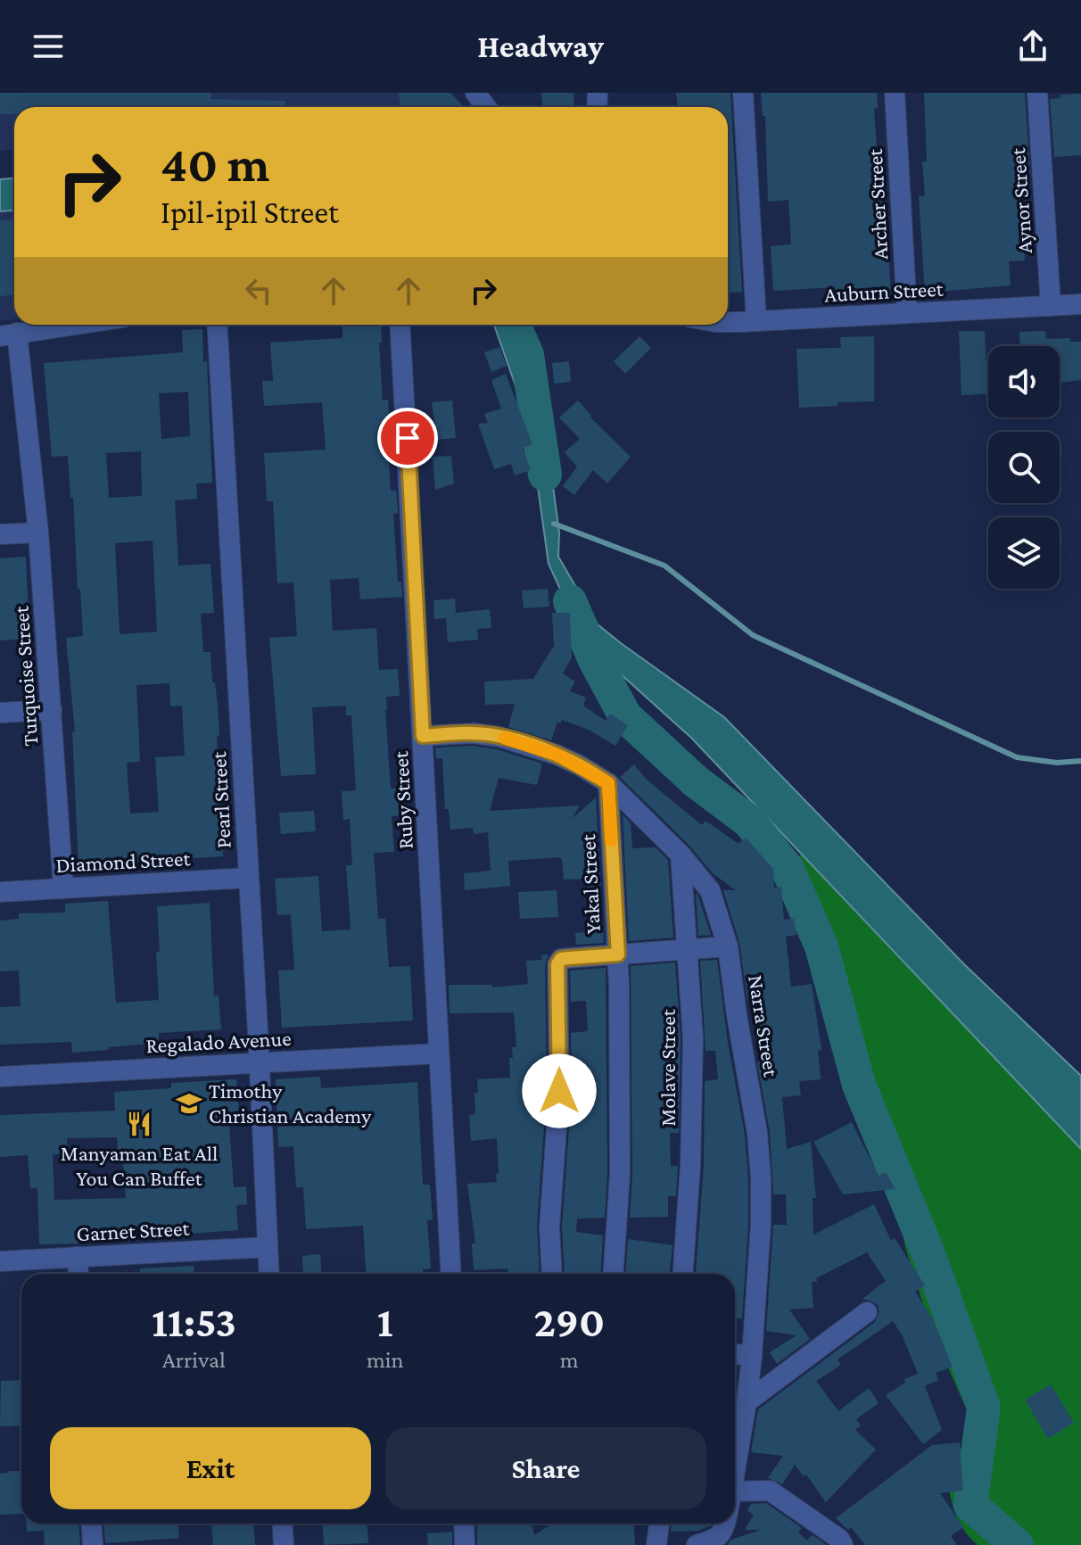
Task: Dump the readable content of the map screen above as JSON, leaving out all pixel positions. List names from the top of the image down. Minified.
{"streets":{"street":["Aynor Street","Archer Street","Auburn Street","Turquoise Street","Pearl Street","Ruby Street","Diamond Street","Yakal Street","Narra Street","Regalado Avenue","Molave Street","Garnet Street"]},"crossings":[["Aynor Street","Auburn Street"],["Archer Street","Auburn Street"],["Turquoise Street","Diamond Street"],["Pearl Street","Diamond Street"],["Pearl Street","Regalado Avenue"],["Pearl Street","Garnet Street"],["Ruby Street","Narra Street"],["Ruby Street","Regalado Avenue"],["Yakal Street","Narra Street"],["Narra Street","Molave Street"]],"places":{"school or university":["Timothy Christian Academy"],"restaurant":["Manyaman Eat All You Can Buffet"]},"page":{"header":"Headway","turn":["40 m","Ipil-ipil Street"],"eta":["11:53","Arrival","1","min","290","m"],"buttons":["Exit","Share"]}}
